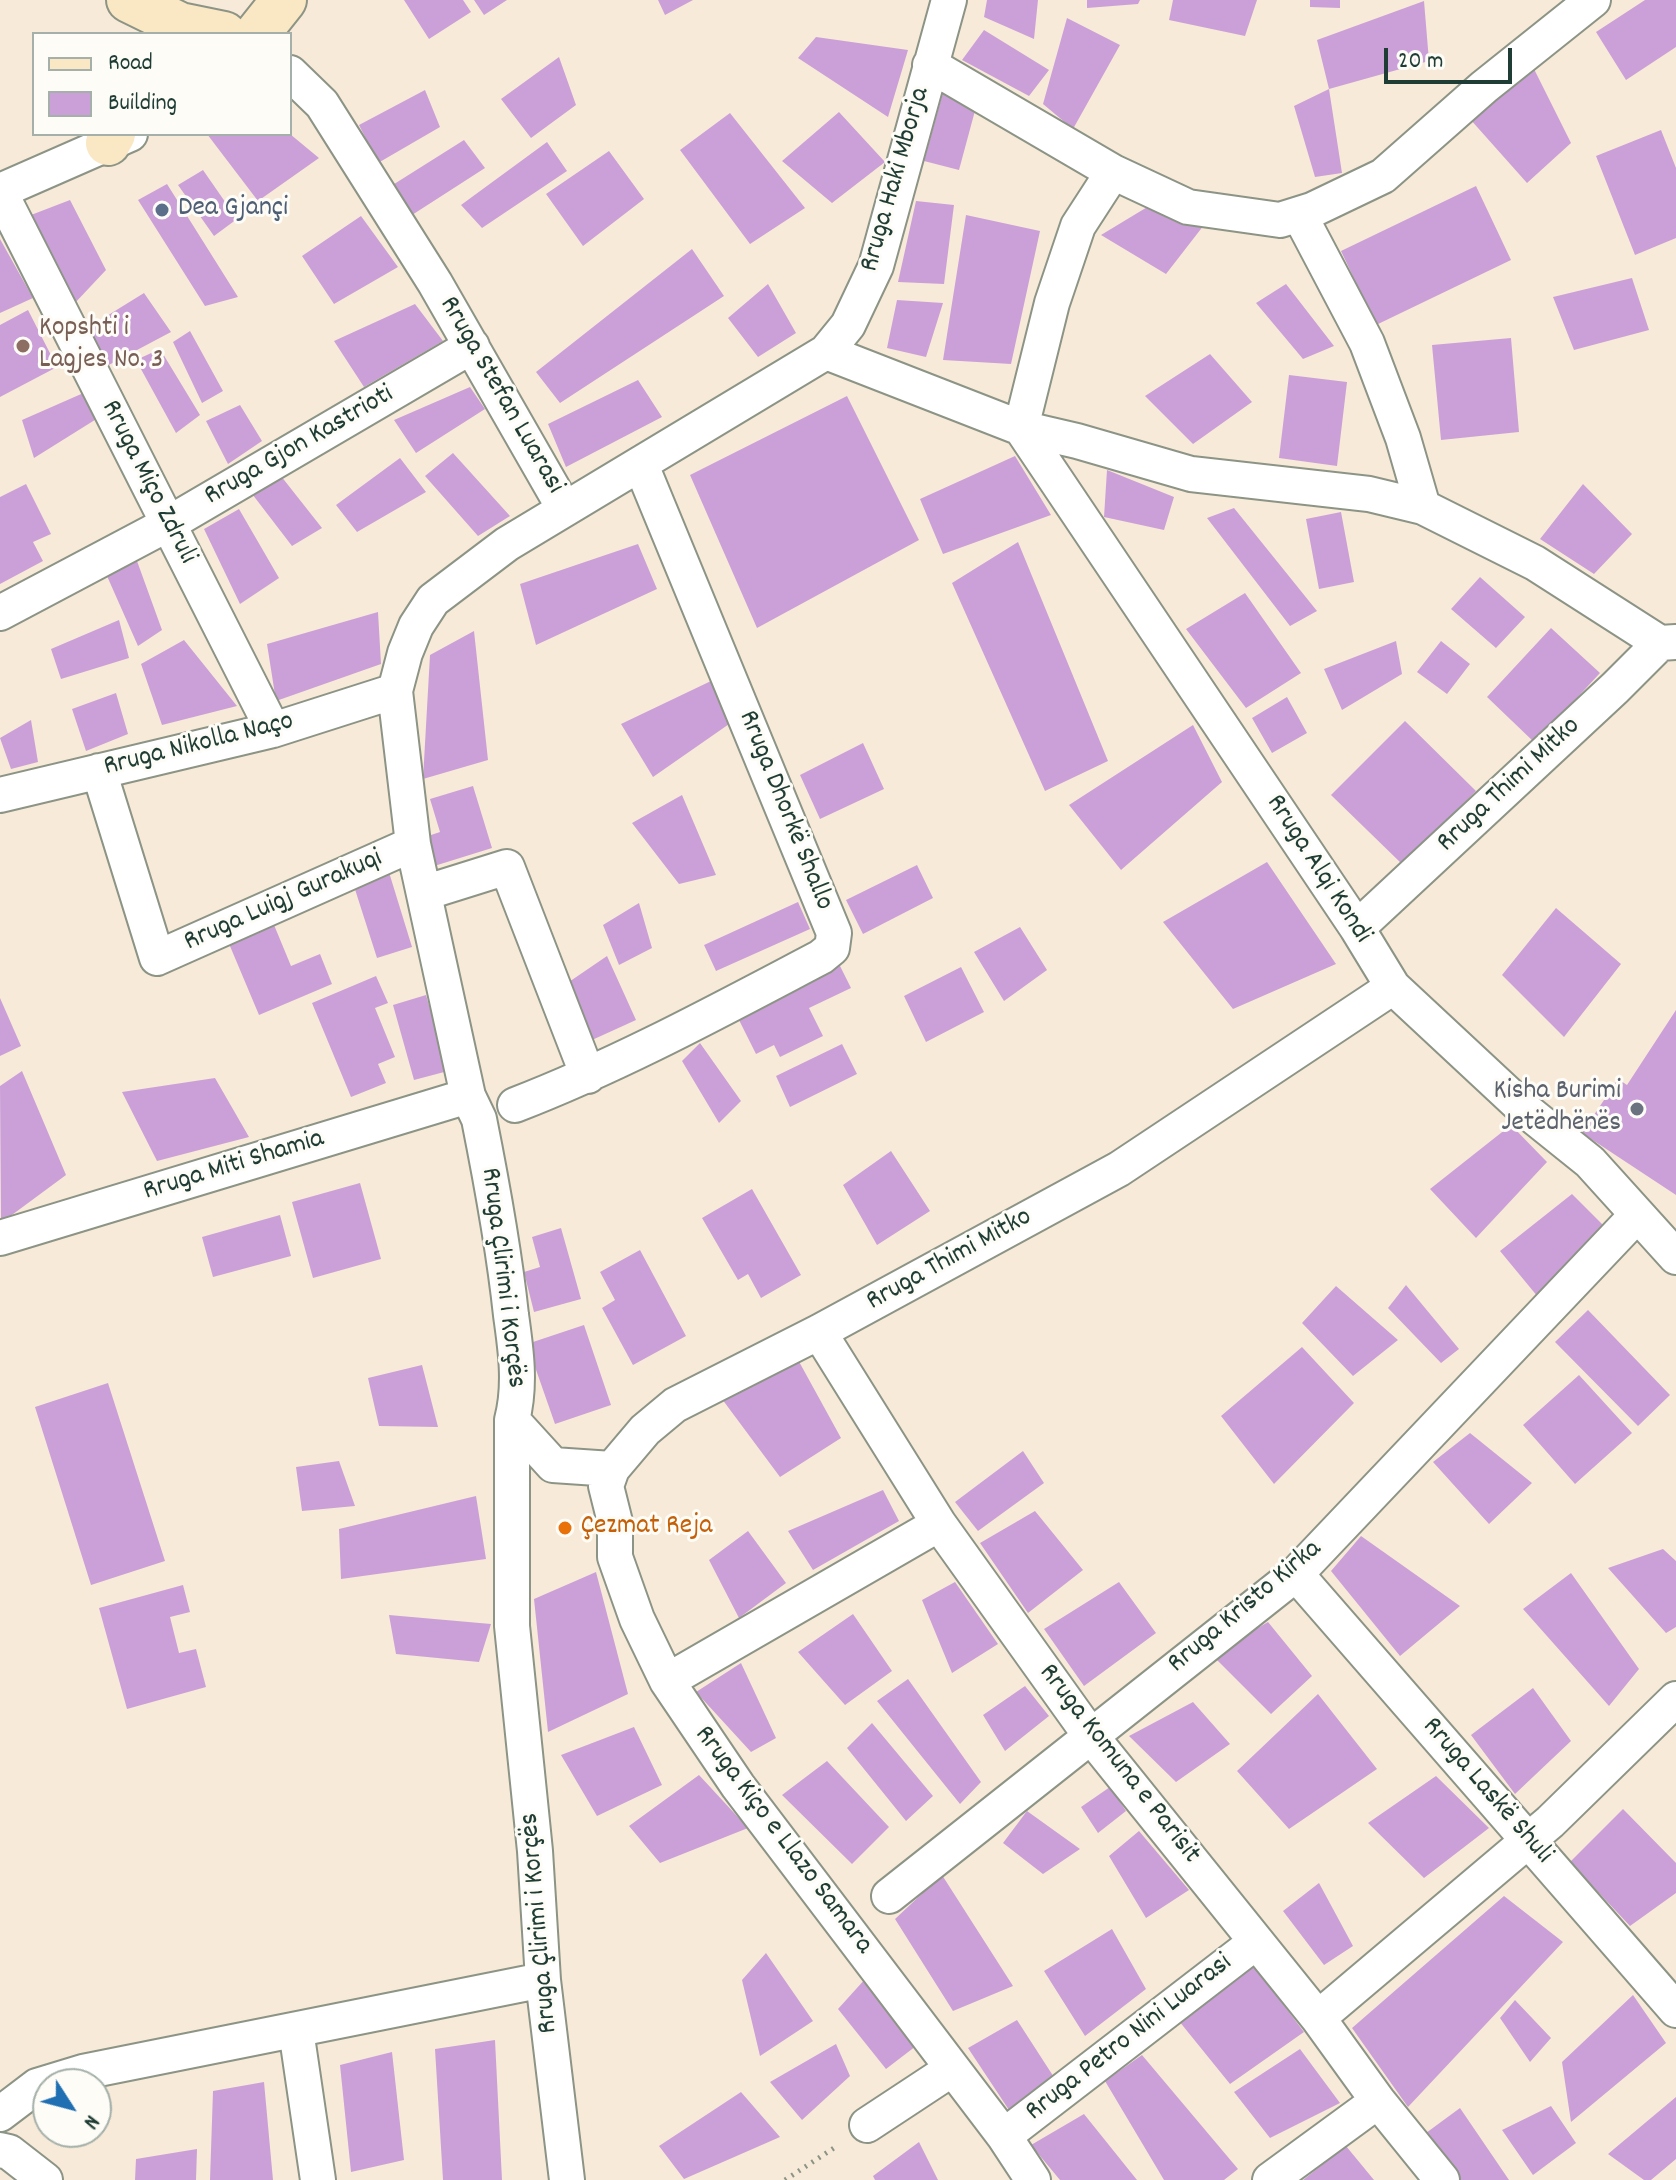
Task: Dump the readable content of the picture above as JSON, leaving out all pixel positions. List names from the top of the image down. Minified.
{"streets":{"street":["Rruga Haki Mborja","Rruga Stefan Luarasi","Rruga Gjon Kastrioti","Rruga Miço Zdruli","Rruga Nikolla Naço","Rruga Thimi Mitko","Rruga Dhorkë Shallo","Rruga Alqi Kondi","Rruga Luigj Gurakuqi","Rruga Miti Shamia","Rruga Çlirimi i Korçës","Rruga Kristo Kirka","Rruga Komuna e Parisit","Rruga Laskë Shuli","Rruga Kiço e Llazo Samara","Rruga Petro Nini Luarasi"]},"crossings":[["Rruga Haki Mborja","Rruga Stefan Luarasi"],["Rruga Stefan Luarasi","Rruga Gjon Kastrioti"],["Rruga Stefan Luarasi","Rruga Dhorkë Shallo"],["Rruga Stefan Luarasi","Rruga Çlirimi i Korçës"],["Rruga Gjon Kastrioti","Rruga Miço Zdruli"],["Rruga Miço Zdruli","Rruga Nikolla Naço"],["Rruga Nikolla Naço","Rruga Luigj Gurakuqi"],["Rruga Nikolla Naço","Rruga Çlirimi i Korçës"],["Rruga Thimi Mitko","Rruga Alqi Kondi"],["Rruga Thimi Mitko","Rruga Komuna e Parisit"],["Rruga Thimi Mitko","Rruga Kiço e Llazo Samara"],["Rruga Alqi Kondi","Rruga Kristo Kirka"],["Rruga Luigj Gurakuqi","Rruga Çlirimi i Korçës"],["Rruga Miti Shamia","Rruga Çlirimi i Korçës"],["Rruga Kristo Kirka","Rruga Komuna e Parisit"],["Rruga Kristo Kirka","Rruga Laskë Shuli"],["Rruga Komuna e Parisit","Rruga Petro Nini Luarasi"],["Rruga Kiço e Llazo Samara","Rruga Petro Nini Luarasi"]],"places":["Dea Gjançi","Kopshti i Lagjes No. 3","Kisha Burimi Jetëdhënës","Çezmat Reja"],"legend":["Road","Building"],"scale_bar":"20 m","north":"bottom right"}
